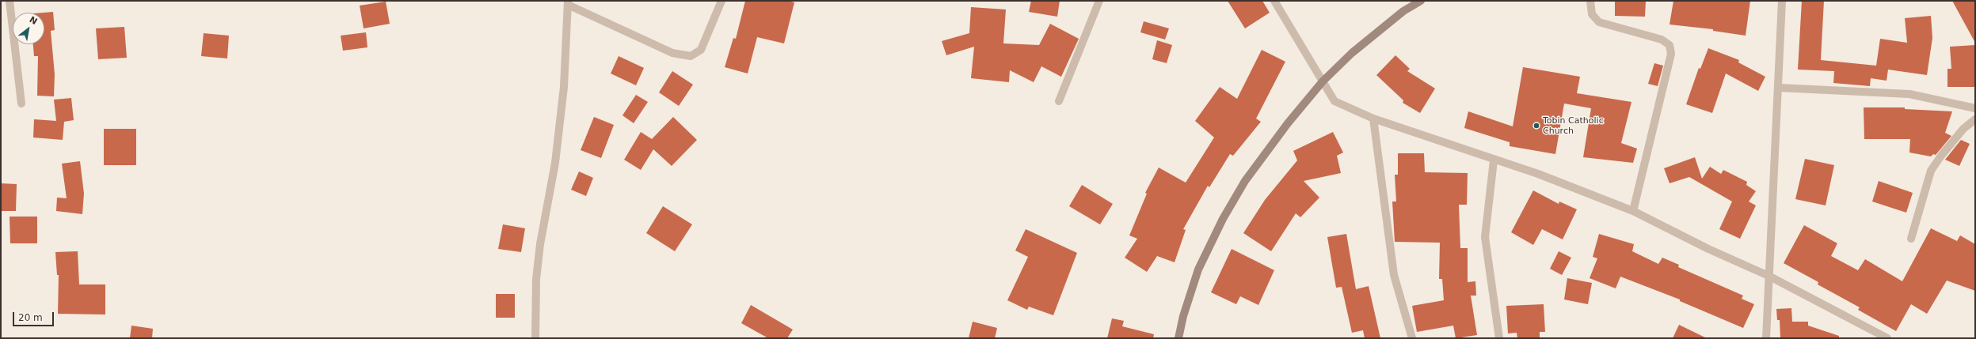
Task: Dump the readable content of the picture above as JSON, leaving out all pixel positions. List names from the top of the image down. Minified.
{"places":["Tobin Catholic Church"],"scale_bar":"20 m","north":"top right"}
